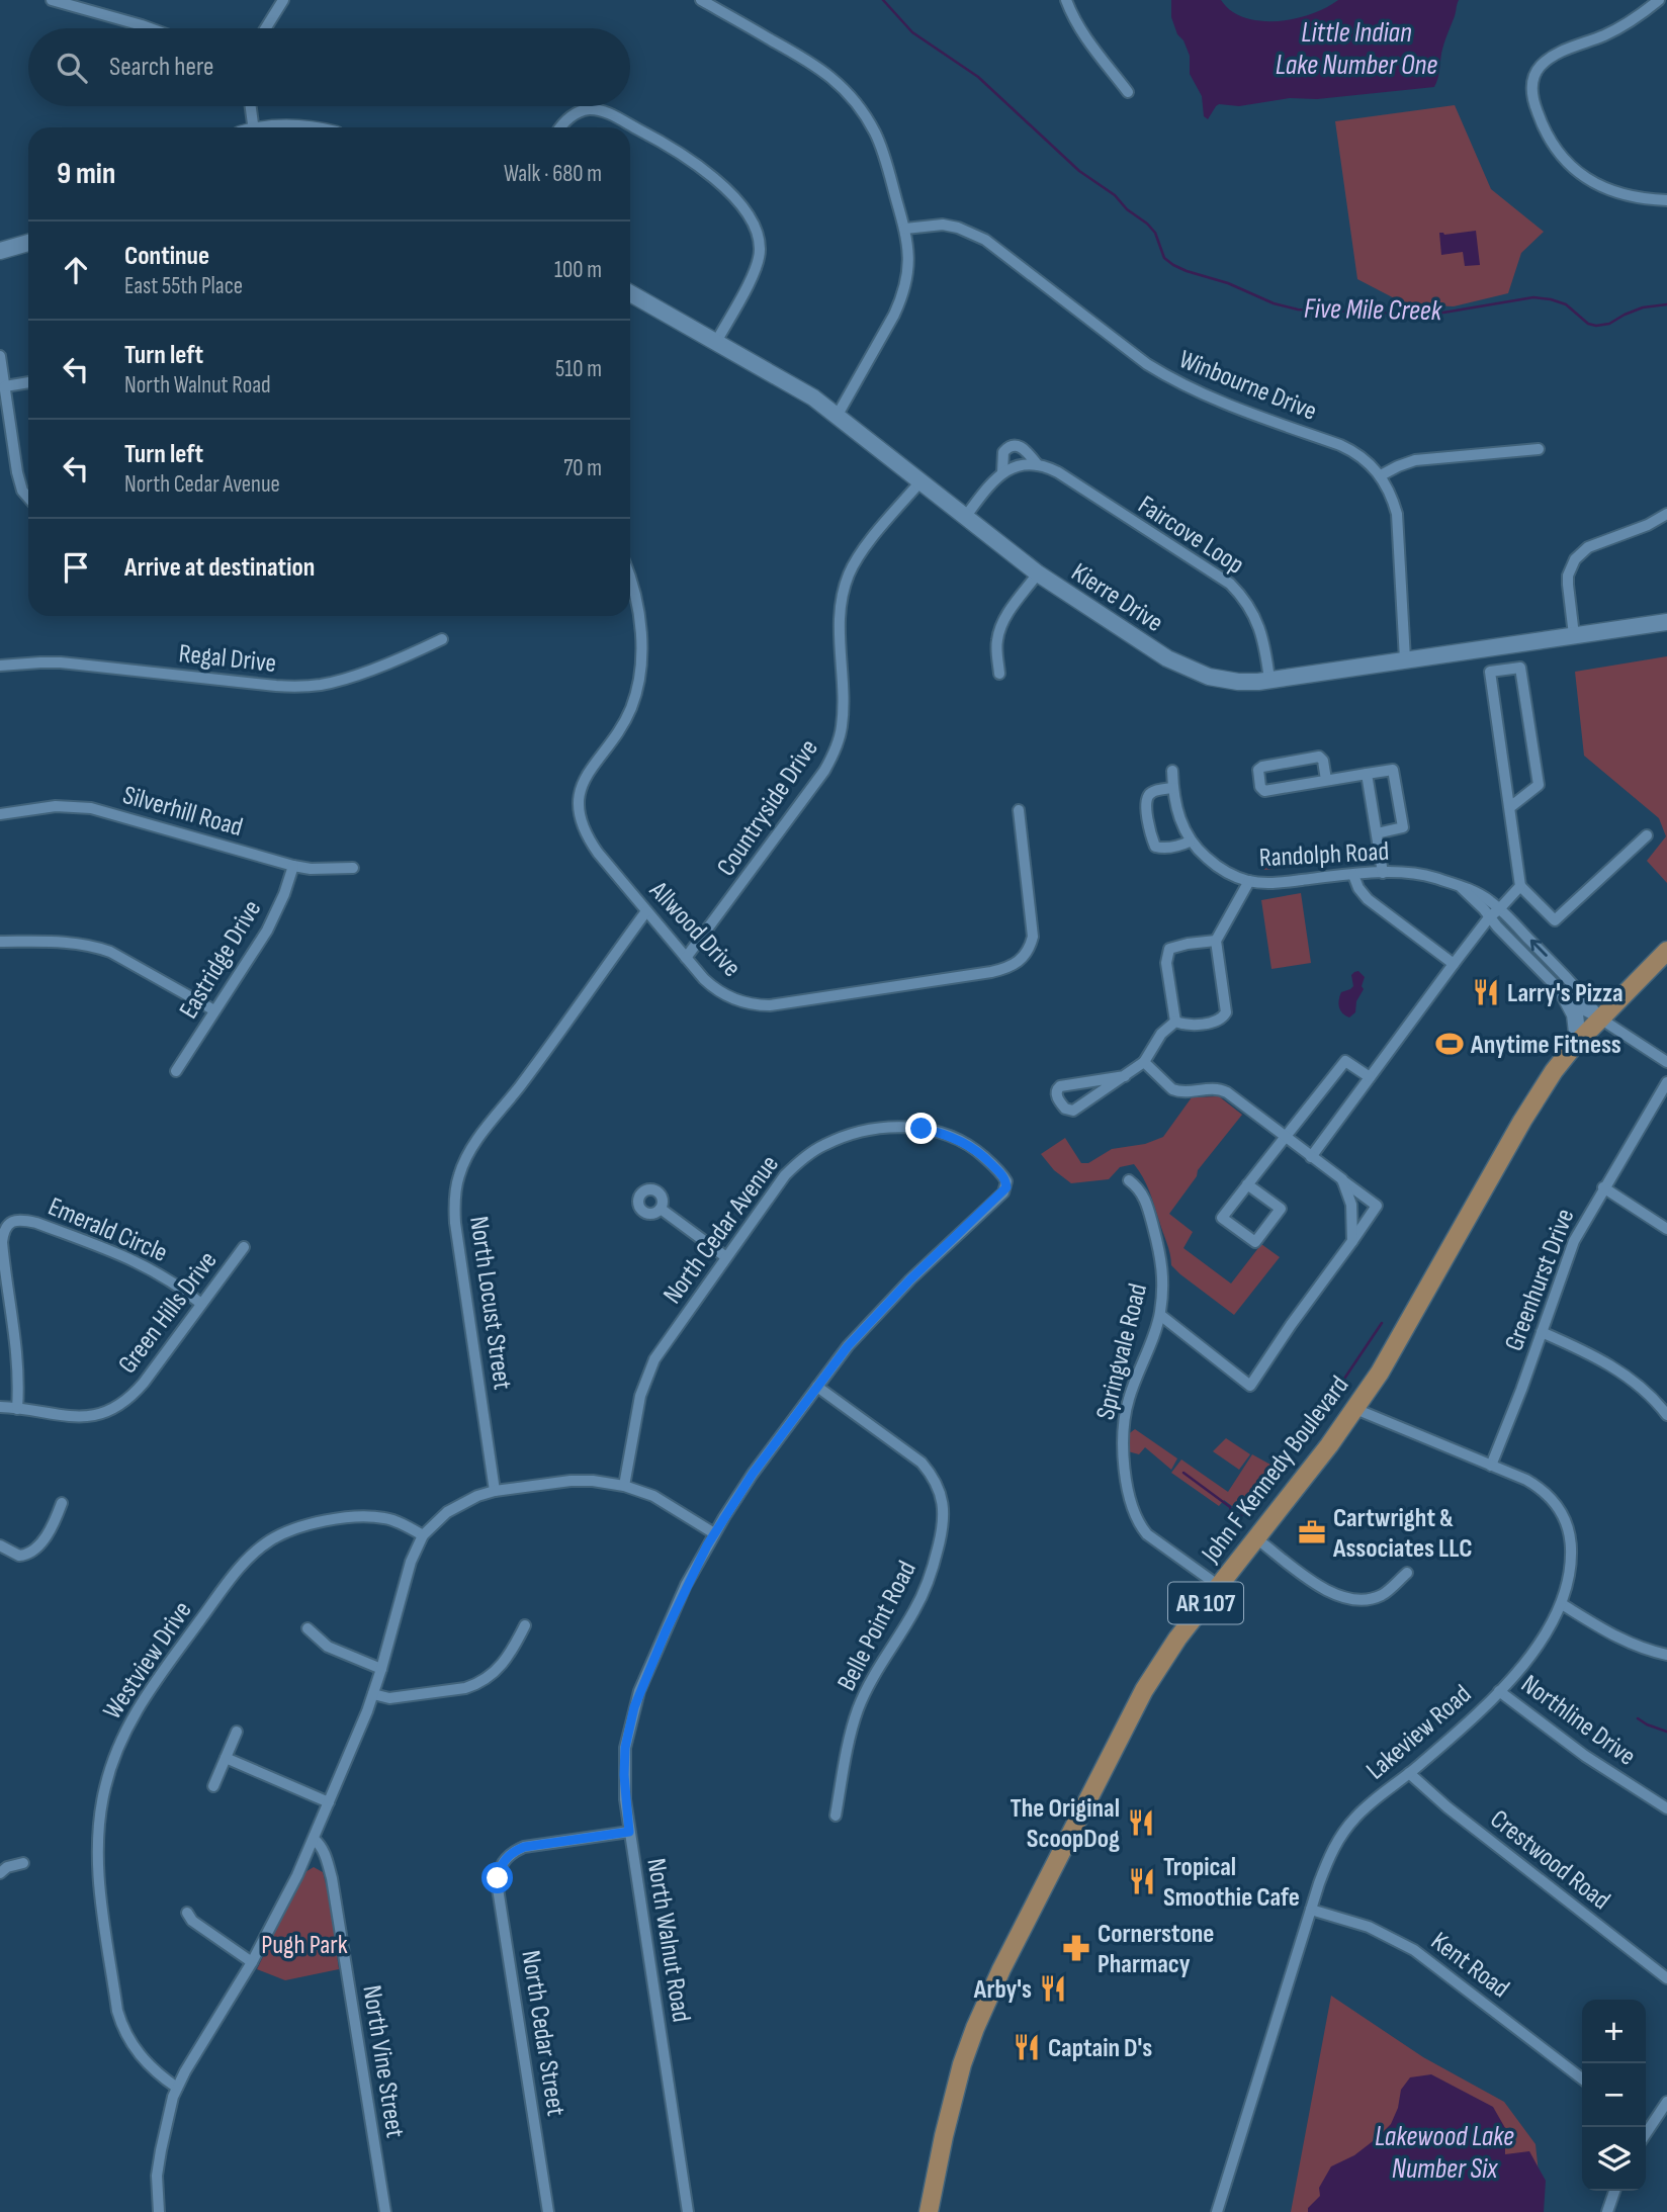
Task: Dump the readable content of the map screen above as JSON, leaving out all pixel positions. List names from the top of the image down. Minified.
{"streets":{"main road":["John F Kennedy Boulevard","AR 107"],"street":["Winbourne Drive","Faircove Loop","Kierre Drive","Regal Drive","Countryside Drive","Silverhill Road","Randolph Road","Allwood Drive","Eastridge Drive","Emerald Circle","North Cedar Avenue","Greenhurst Drive","North Locust Street","Green Hills Drive","Springvale Road","Belle Point Road","Westview Drive","Northline Drive","Lakeview Road","Crestwood Road","North Walnut Road","Kent Road","North Cedar Street","North Vine Street"]},"crossings":[["Winbourne Drive","Kierre Drive"],["Faircove Loop","Kierre Drive"],["Kierre Drive","Countryside Drive"],["Countryside Drive","Allwood Drive"],["Silverhill Road","Eastridge Drive"],["Randolph Road","John F Kennedy Boulevard"],["Allwood Drive","North Locust Street"],["Emerald Circle","Green Hills Drive"],["North Cedar Avenue","North Walnut Road"],["Greenhurst Drive","Lakeview Road"],["Springvale Road","John F Kennedy Boulevard"],["John F Kennedy Boulevard","Lakeview Road"],["Belle Point Road","North Walnut Road"],["Northline Drive","Lakeview Road"],["Lakeview Road","Crestwood Road"],["Lakeview Road","Kent Road"],["North Walnut Road","North Cedar Street"]],"water":["Little Indian Lake Number One","Five Mile Creek","Lakewood Lake Number Six"],"parks":["Pugh Park"],"places":{"restaurant":["Larry's Pizza","The Original ScoopDog","Tropical Smoothie Cafe","Arby's","Captain D's"],"sports":["Anytime Fitness"],"office":["Cartwright & Associates LLC"],"pharmacy":["Cornerstone Pharmacy"]},"page":{"search":"Search here","heading":["9 min","Walk · 680 m"],"list":[["Continue","East 55th Place","100 m"],["Turn left","North Walnut Road","510 m"],["Turn left","North Cedar Avenue","70 m"],"Arrive at destination"],"map_buttons":["+","−"]}}
